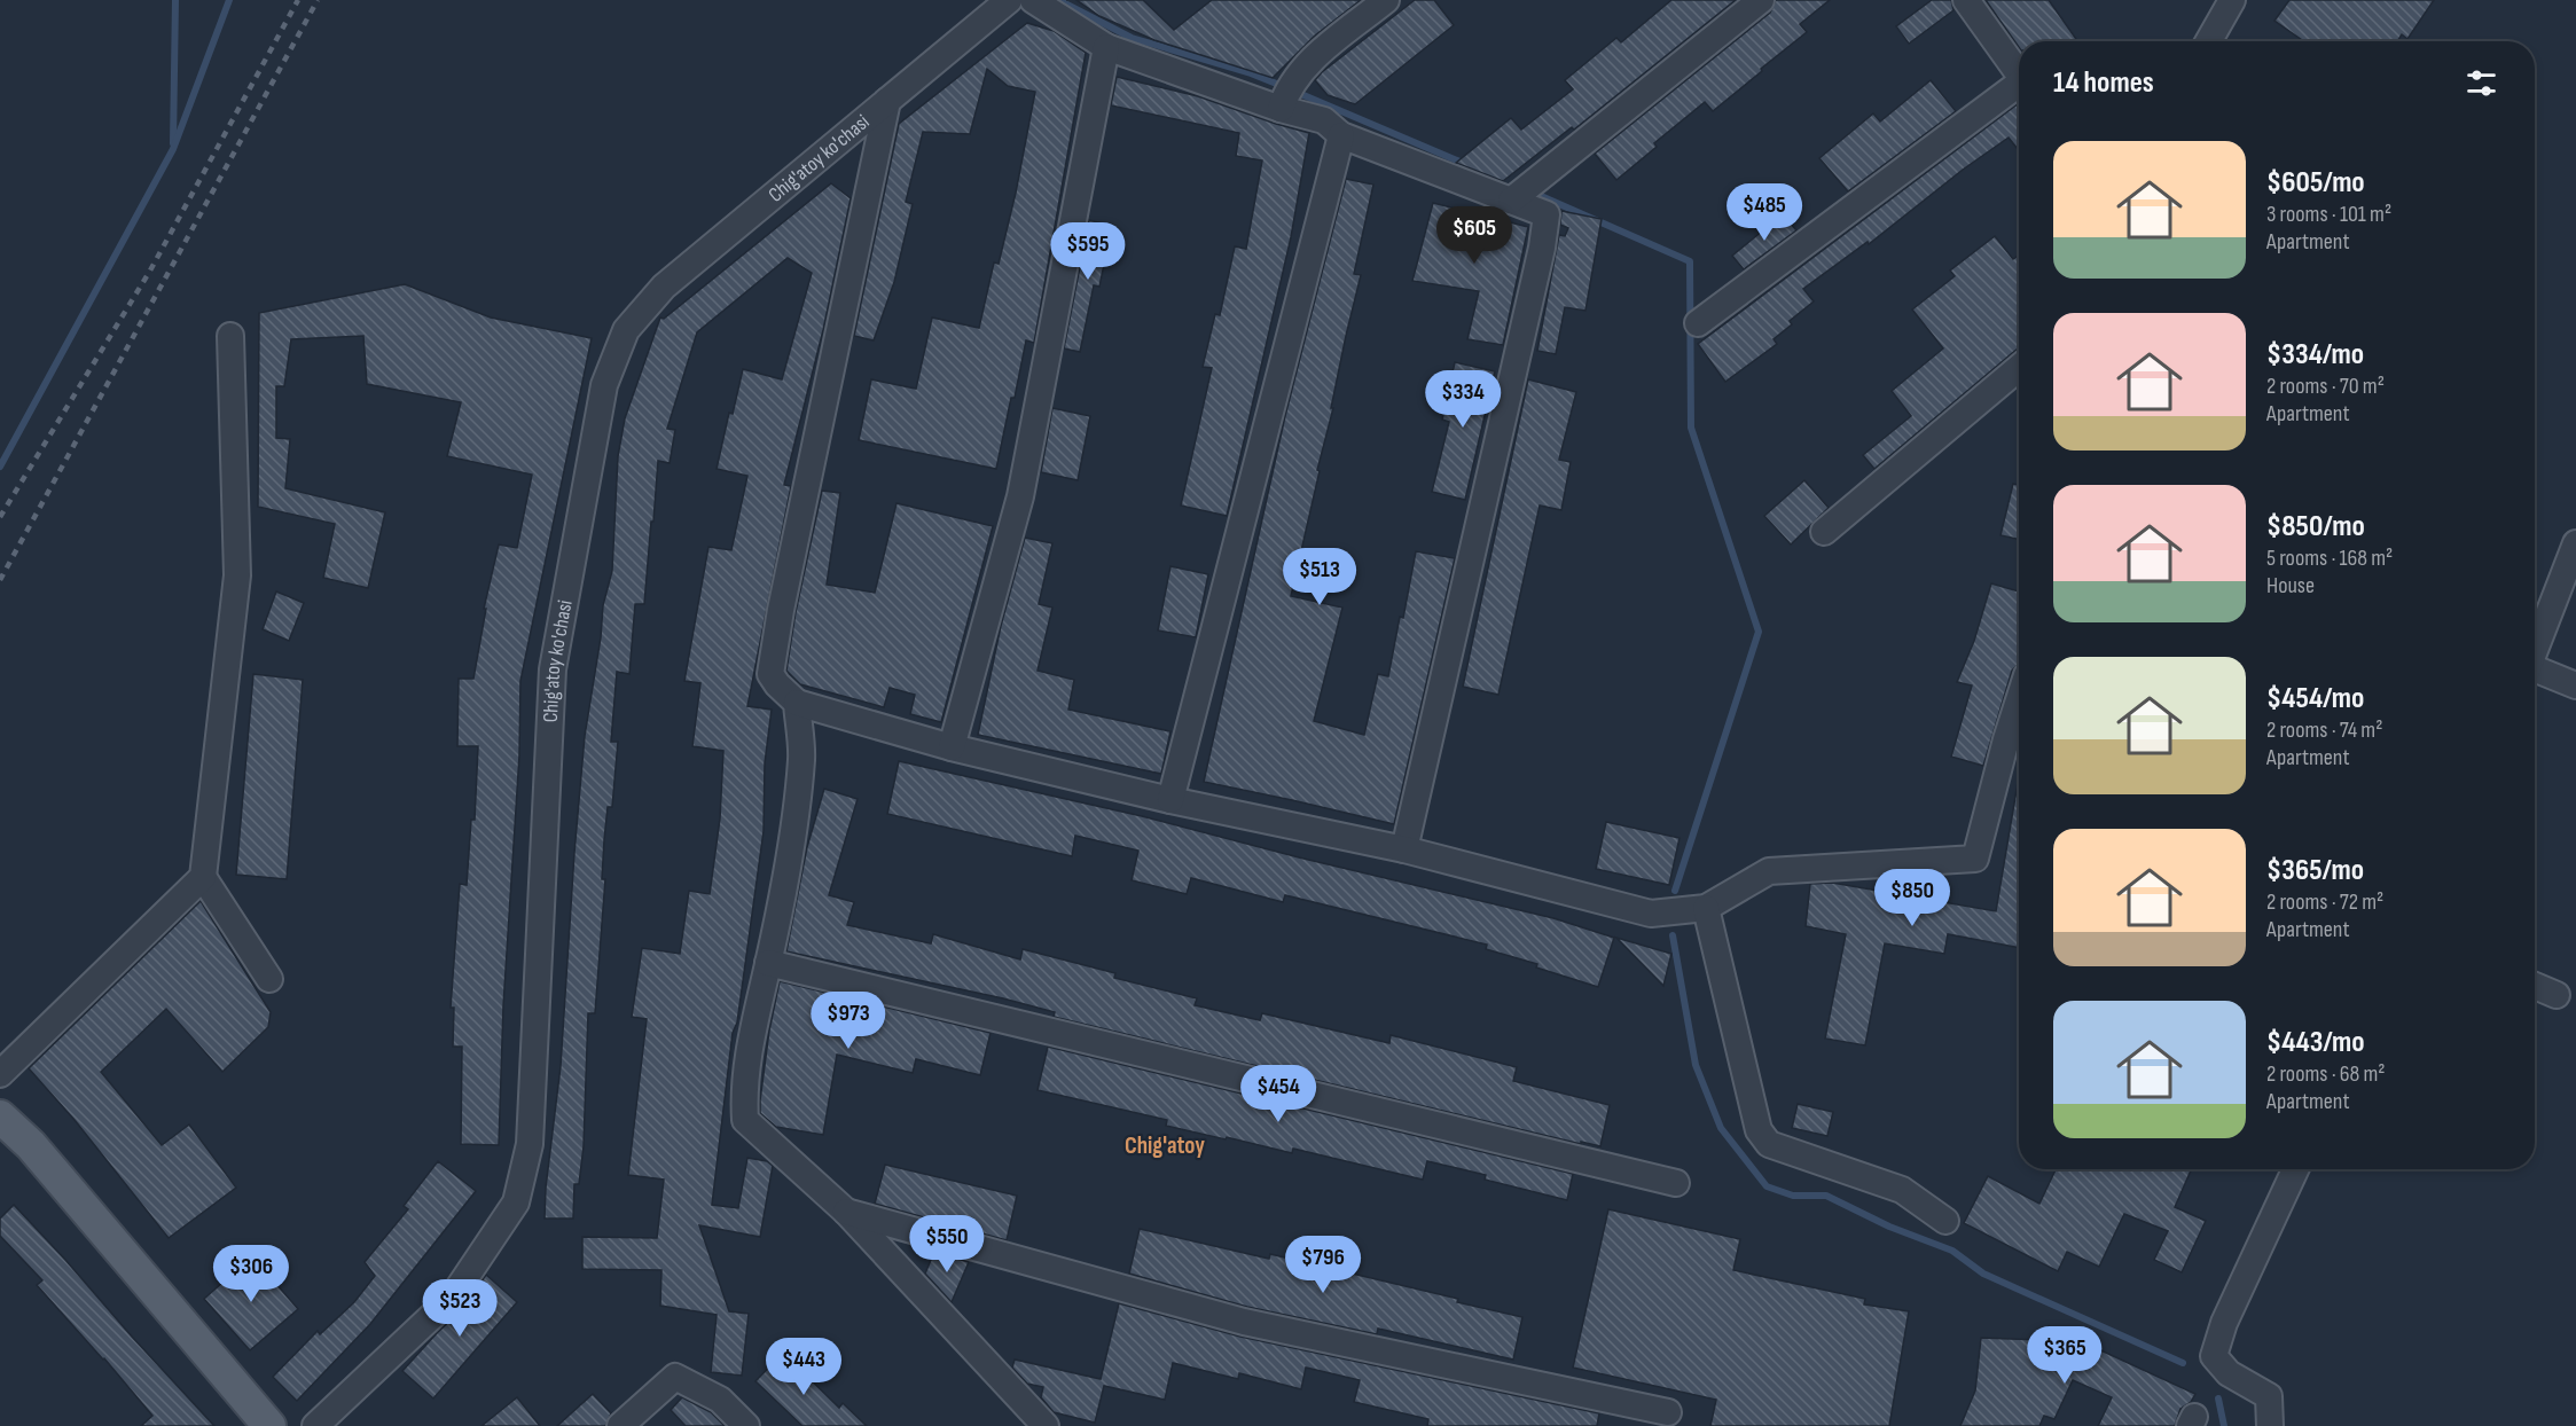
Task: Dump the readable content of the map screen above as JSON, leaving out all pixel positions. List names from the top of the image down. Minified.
{"streets":{"street":["Chig'atoy ko'chasi"]},"districts":["Chig'atoy"],"page":{"heading":"14 homes","list":[{"name":"$605/mo","note":"3 rooms · 101 m² · Apartment"},{"name":"$334/mo","note":"2 rooms · 70 m² · Apartment"},{"name":"$850/mo","note":"5 rooms · 168 m² · House"},{"name":"$454/mo","note":"2 rooms · 74 m² · Apartment"},{"name":"$365/mo","note":"2 rooms · 72 m² · Apartment"},{"name":"$443/mo","note":"2 rooms · 68 m² · Apartment"}],"price":["$485","$605","$595","$334","$513","$850","$973","$454","$550","$796","$306","$523","$365","$443"]}}
